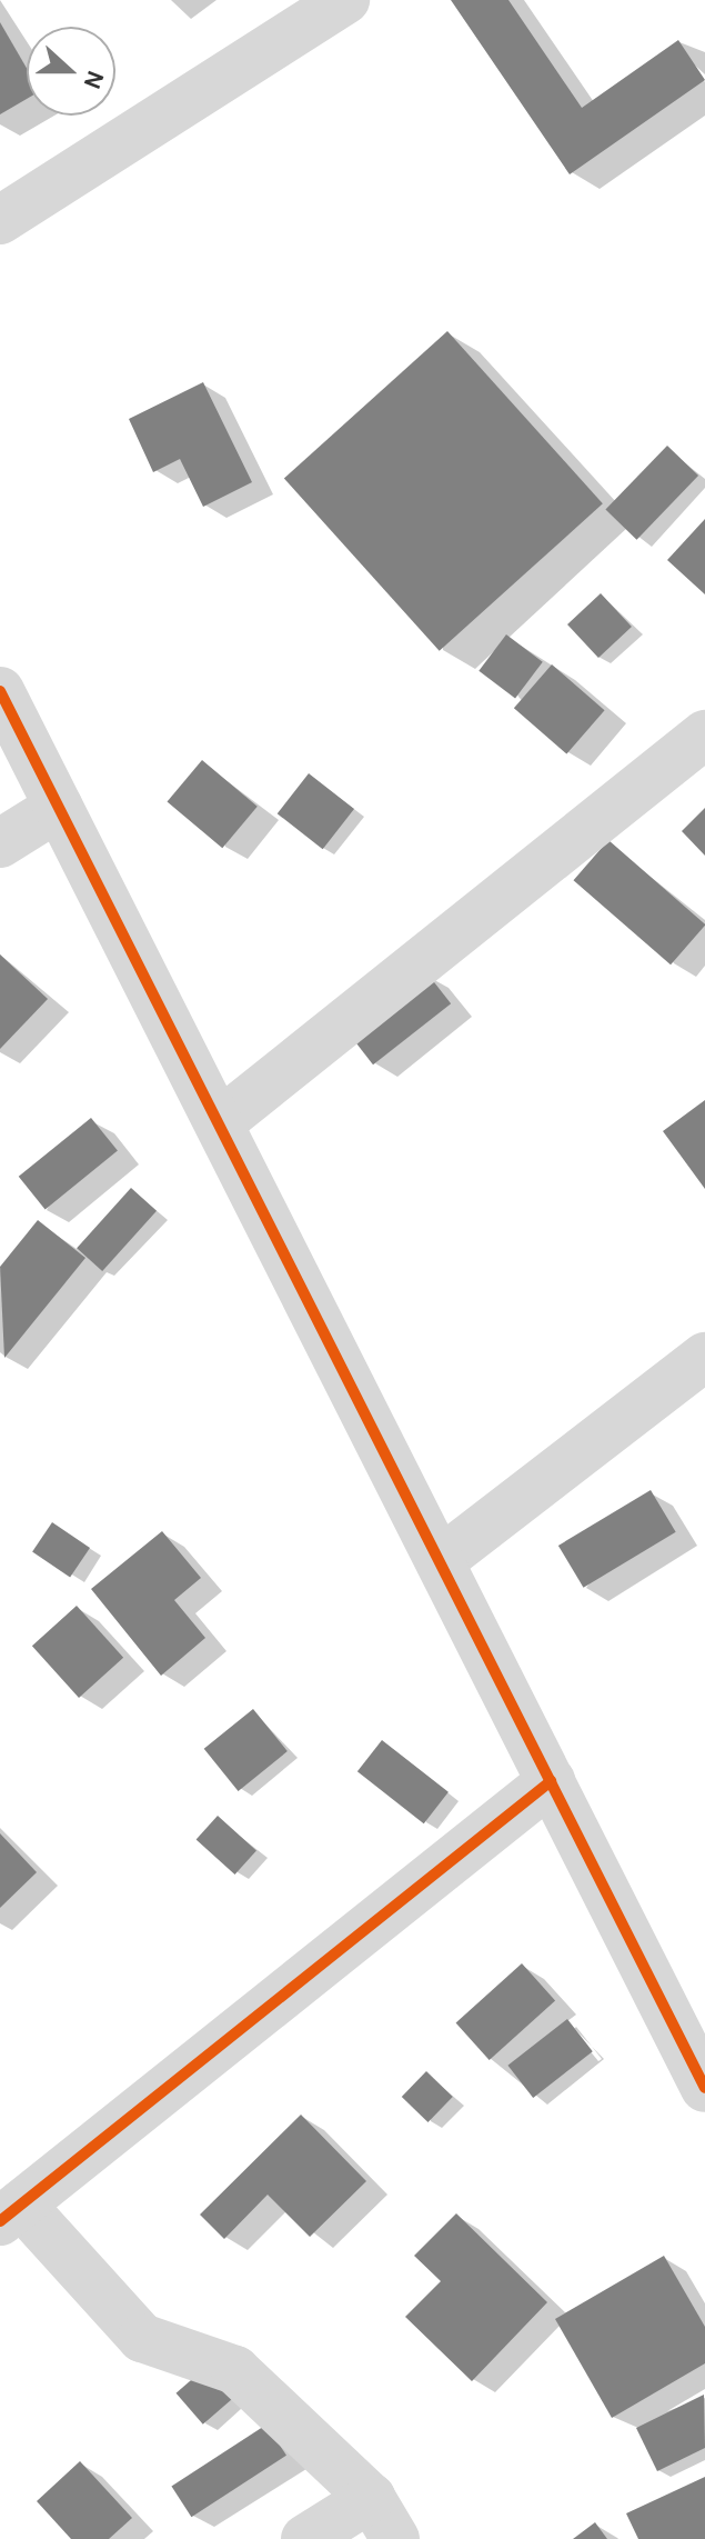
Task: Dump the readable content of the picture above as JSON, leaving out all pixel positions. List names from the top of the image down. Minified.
{"north":"right"}
